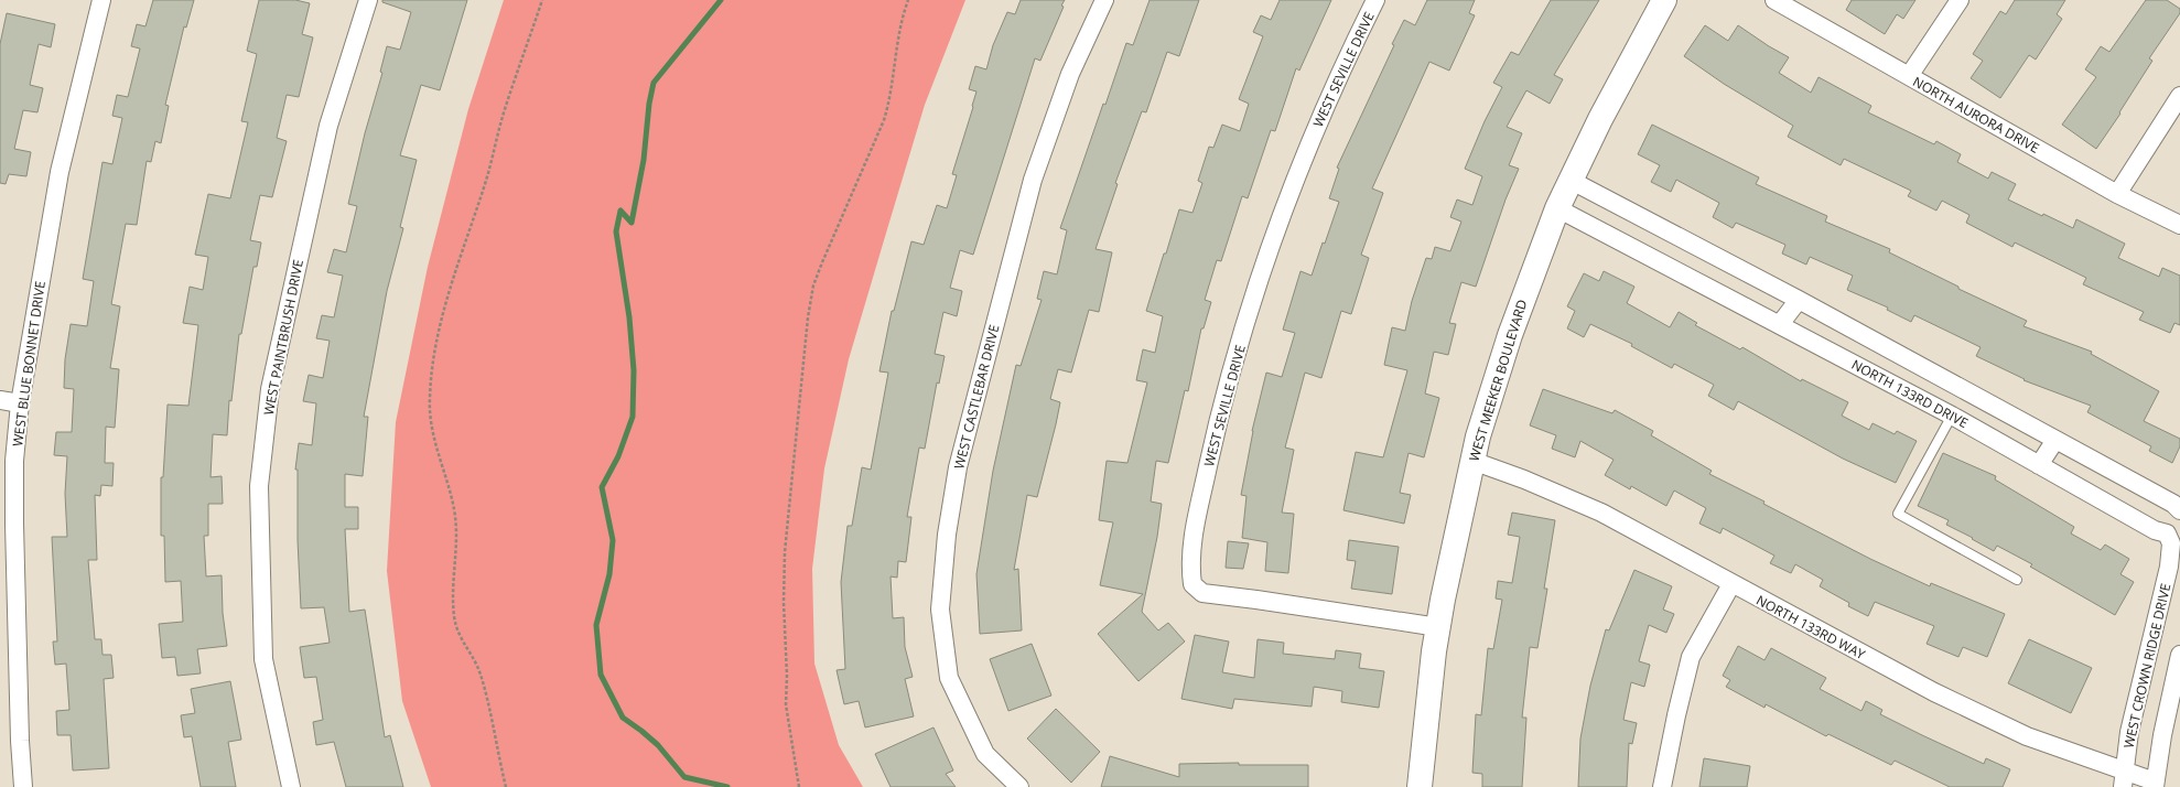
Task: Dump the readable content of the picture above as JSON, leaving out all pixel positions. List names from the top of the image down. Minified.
{"streets":{"street":["WEST SEVILLE DRIVE","NORTH AURORA DRIVE","WEST PAINTBRUSH DRIVE","WEST BLUE BONNET DRIVE","WEST MEEKER BOULEVARD","NORTH 133RD DRIVE","WEST CASTLEBAR DRIVE","NORTH 133RD WAY","WEST CROWN RIDGE DRIVE"]},"crossings":[["WEST SEVILLE DRIVE","WEST MEEKER BOULEVARD"],["WEST MEEKER BOULEVARD","NORTH 133RD DRIVE"],["WEST MEEKER BOULEVARD","NORTH 133RD WAY"],["NORTH 133RD DRIVE","WEST CROWN RIDGE DRIVE"],["NORTH 133RD WAY","WEST CROWN RIDGE DRIVE"]]}
